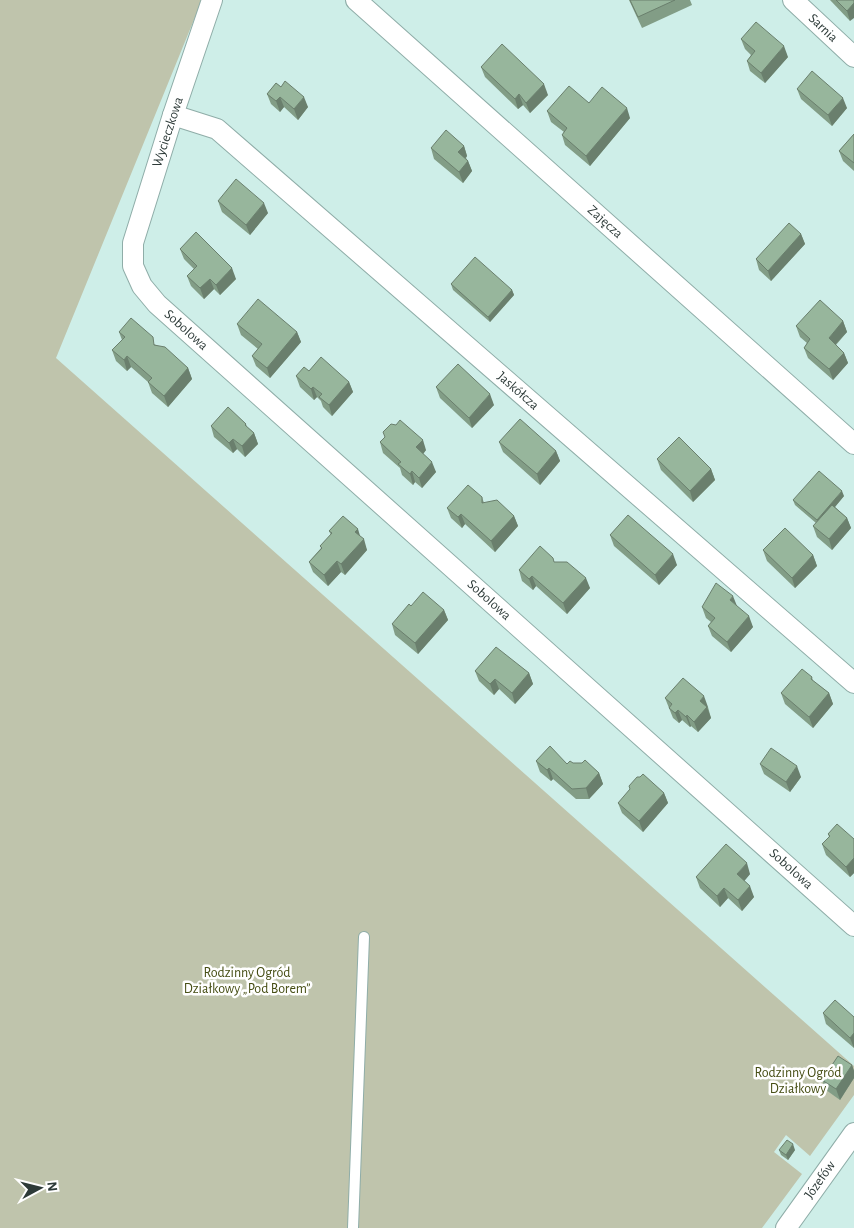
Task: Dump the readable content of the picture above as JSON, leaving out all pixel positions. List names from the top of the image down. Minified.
{"streets":{"street":["Sarnia","Wycieczkowa","Zajęcza","Sobolowa","Jaskółcza","Józefów"]},"crossings":[["Wycieczkowa","Sobolowa"],["Wycieczkowa","Jaskółcza"]],"parks":["Rodzinny Ogród Działkowy „Pod Borem”","Rodzinny Ogród Działkowy"],"north":"right"}
